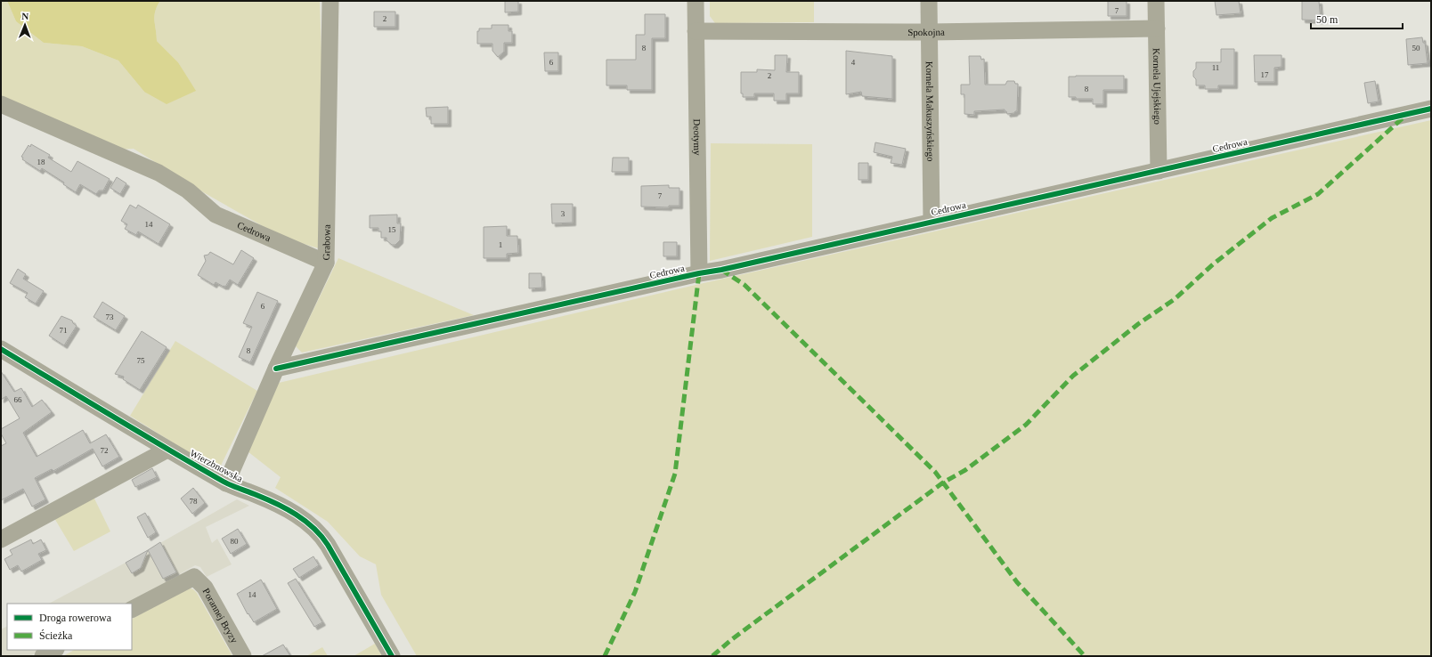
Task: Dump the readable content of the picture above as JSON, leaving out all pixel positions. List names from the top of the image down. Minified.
{"streets":{"street":["Spokojna","Kornela Ujejskiego","Kornela Makuszyńskiego","Deotymy","Cedrowa","Grabowa","Wierzbnowska","Porannej Bryzy"]},"crossings":[["Spokojna","Kornela Ujejskiego"],["Spokojna","Kornela Makuszyńskiego"],["Spokojna","Deotymy"],["Kornela Ujejskiego","Cedrowa"],["Kornela Makuszyńskiego","Cedrowa"],["Deotymy","Cedrowa"],["Cedrowa","Grabowa"],["Grabowa","Wierzbnowska"]],"house_numbers":["7","2","8","50","6","4","11","17","2","8","18","7","3","14","15","1","6","73","71","8","75","66","72","78","80","14"],"legend":["Droga rowerowa","Ścieżka"],"scale_bar":"50 m","north":"top"}
